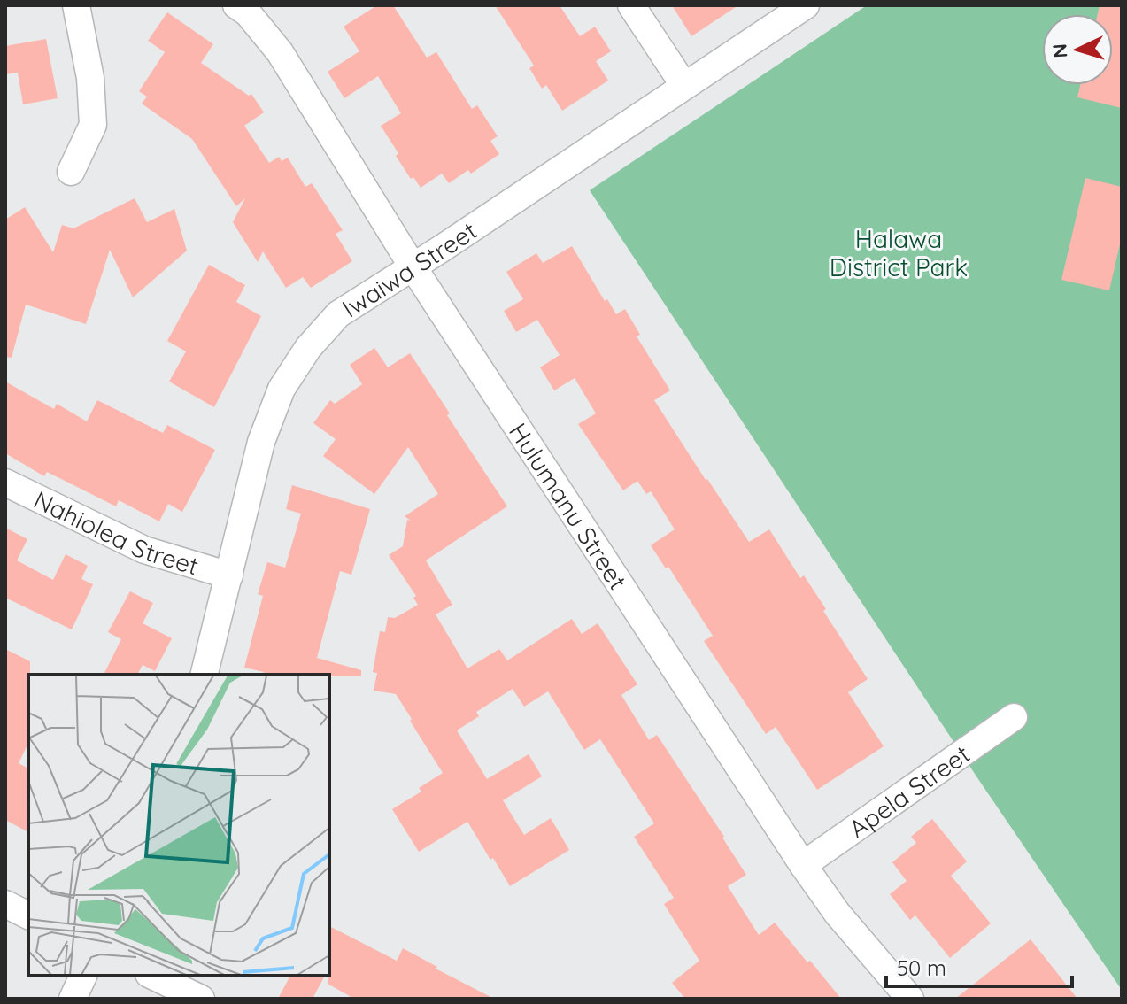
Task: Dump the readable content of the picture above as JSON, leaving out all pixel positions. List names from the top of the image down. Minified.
{"streets":{"street":["Iwaiwa Street","Hulumanu Street","Nahiolea Street","Apela Street"]},"crossings":[["Iwaiwa Street","Hulumanu Street"],["Iwaiwa Street","Nahiolea Street"],["Hulumanu Street","Apela Street"]],"parks":["Halawa District Park"],"scale_bar":"50 m","north":"left"}
